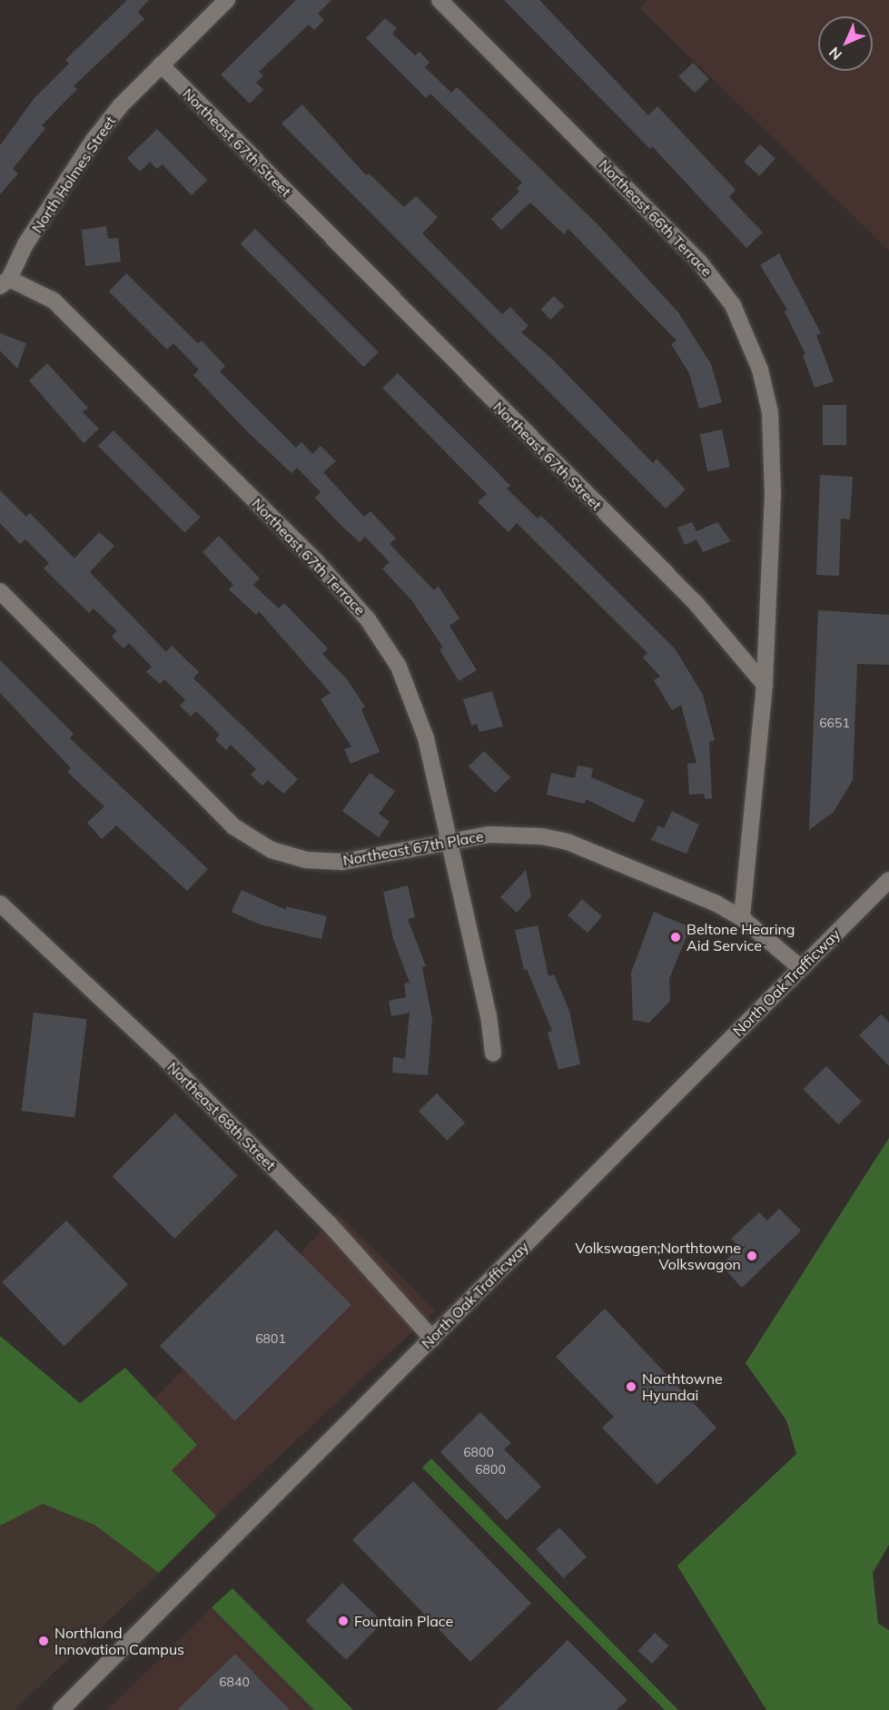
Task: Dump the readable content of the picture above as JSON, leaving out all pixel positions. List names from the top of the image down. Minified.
{"streets":{"street":["Northeast 67th Street","North Holmes Street","Northeast 66th Terrace","Northeast 67th Terrace","Northeast 67th Place","North Oak Trafficway","Northeast 68th Street"]},"crossings":[["Northeast 67th Street","North Holmes Street"],["Northeast 67th Street","Northeast 66th Terrace"],["North Holmes Street","Northeast 67th Terrace"],["Northeast 67th Terrace","Northeast 67th Place"],["Northeast 67th Place","North Oak Trafficway"],["North Oak Trafficway","Northeast 68th Street"]],"places":["Beltone Hearing Aid Service","Volkswagen;Northtowne Volkswagon","Northtowne Hyundai","Fountain Place","Northland Innovation Campus"],"house_numbers":["6651","6801","6800","6800","6840"],"north":"bottom left"}
